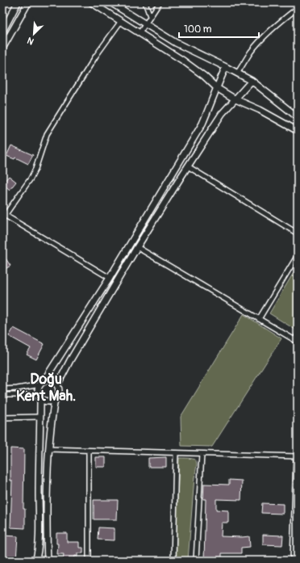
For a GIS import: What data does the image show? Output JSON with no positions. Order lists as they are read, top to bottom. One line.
{"districts":["Doğu Kent Mah."],"scale_bar":"100 m","north":"bottom left"}
